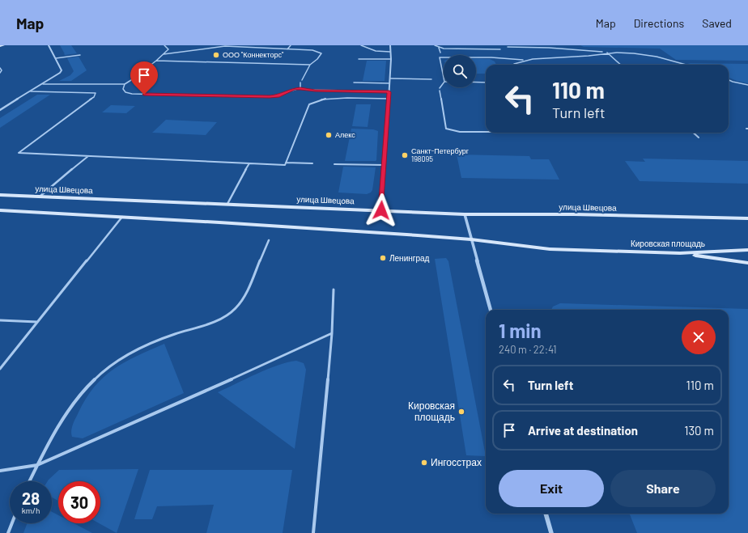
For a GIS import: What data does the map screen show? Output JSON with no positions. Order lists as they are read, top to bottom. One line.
{"streets":{"street":["улица Швецова","Кировская площадь"]},"places":["ООО \"Коннекторс\"","Алекс","Санкт-Петербург 198095","Ленинград","Кировская площадь","Ингосстрах"],"page":{"header":"Map","nav":["Map","Directions","Saved"],"turn":["110 m","Turn left"],"heading":["1 min","240 m · 22:41"],"list":[{"name":"Turn left","value":"110 m"},{"name":"Arrive at destination","value":"130 m"}],"buttons":["Exit","Share"],"speed":"28 km/h","limit":"30"}}
